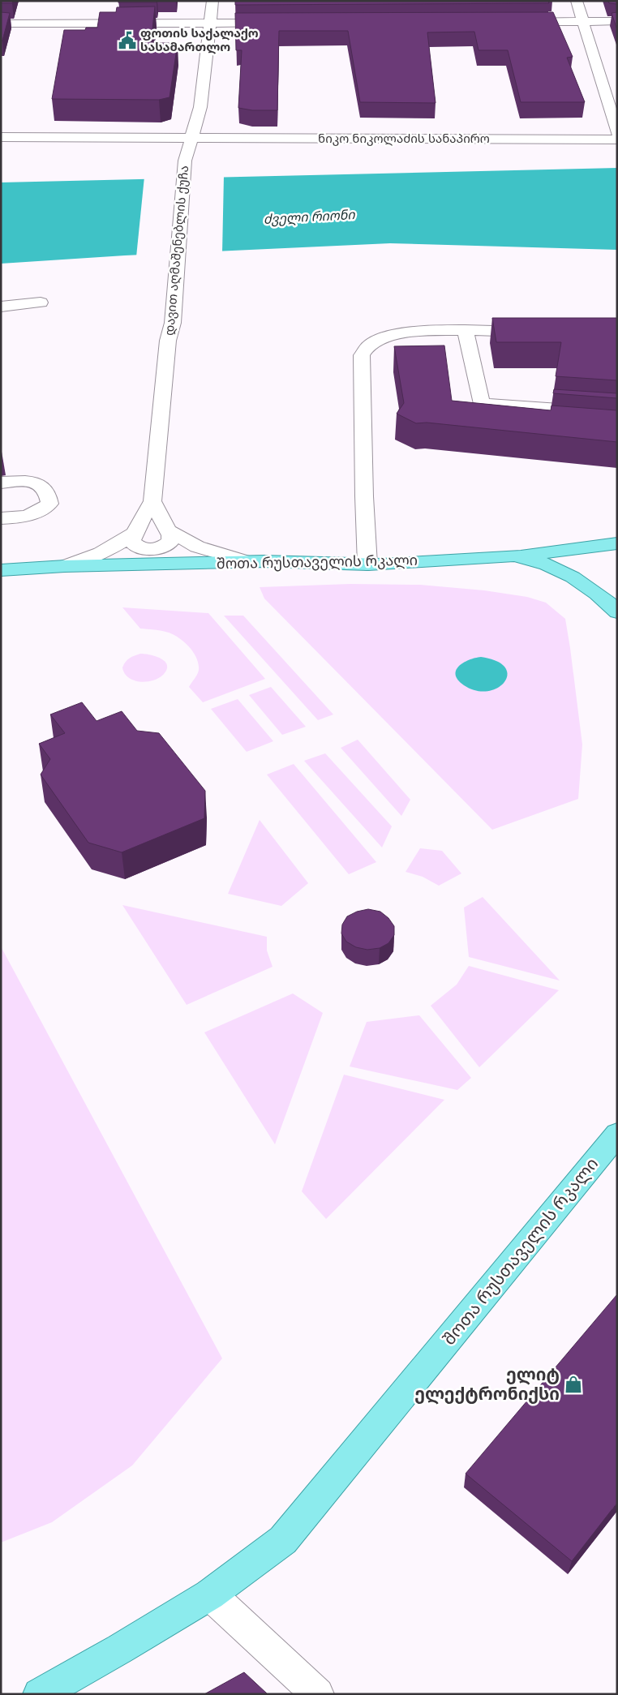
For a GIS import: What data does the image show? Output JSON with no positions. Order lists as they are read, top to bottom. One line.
{"streets":{"main road":["შოთა რუსთაველის რკალი"],"street":["ნიკო ნიკოლაძის სანაპირო","დავით აღმაშენებლის ქუჩა"]},"crossings":[["ნიკო ნიკოლაძის სანაპირო","დავით აღმაშენებლის ქუჩა"],["დავით აღმაშენებლის ქუჩა","შოთა რუსთაველის რკალი"]],"water":["ძველი რიონი"],"places":{"public building":["ფოთის საქალაქო სასამართლო"],"shop":["ელიტ ელექტრონიქსი"]}}
